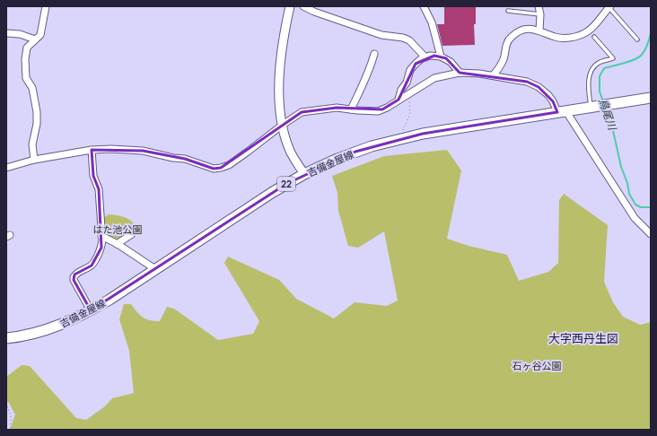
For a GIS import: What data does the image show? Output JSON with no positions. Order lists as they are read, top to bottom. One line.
{"streets":{"main road":["吉備金屋線","22"]},"districts":["大字西丹生図"],"water":["鳥尾川"],"parks":["はた池公園","石ヶ谷公園"]}
